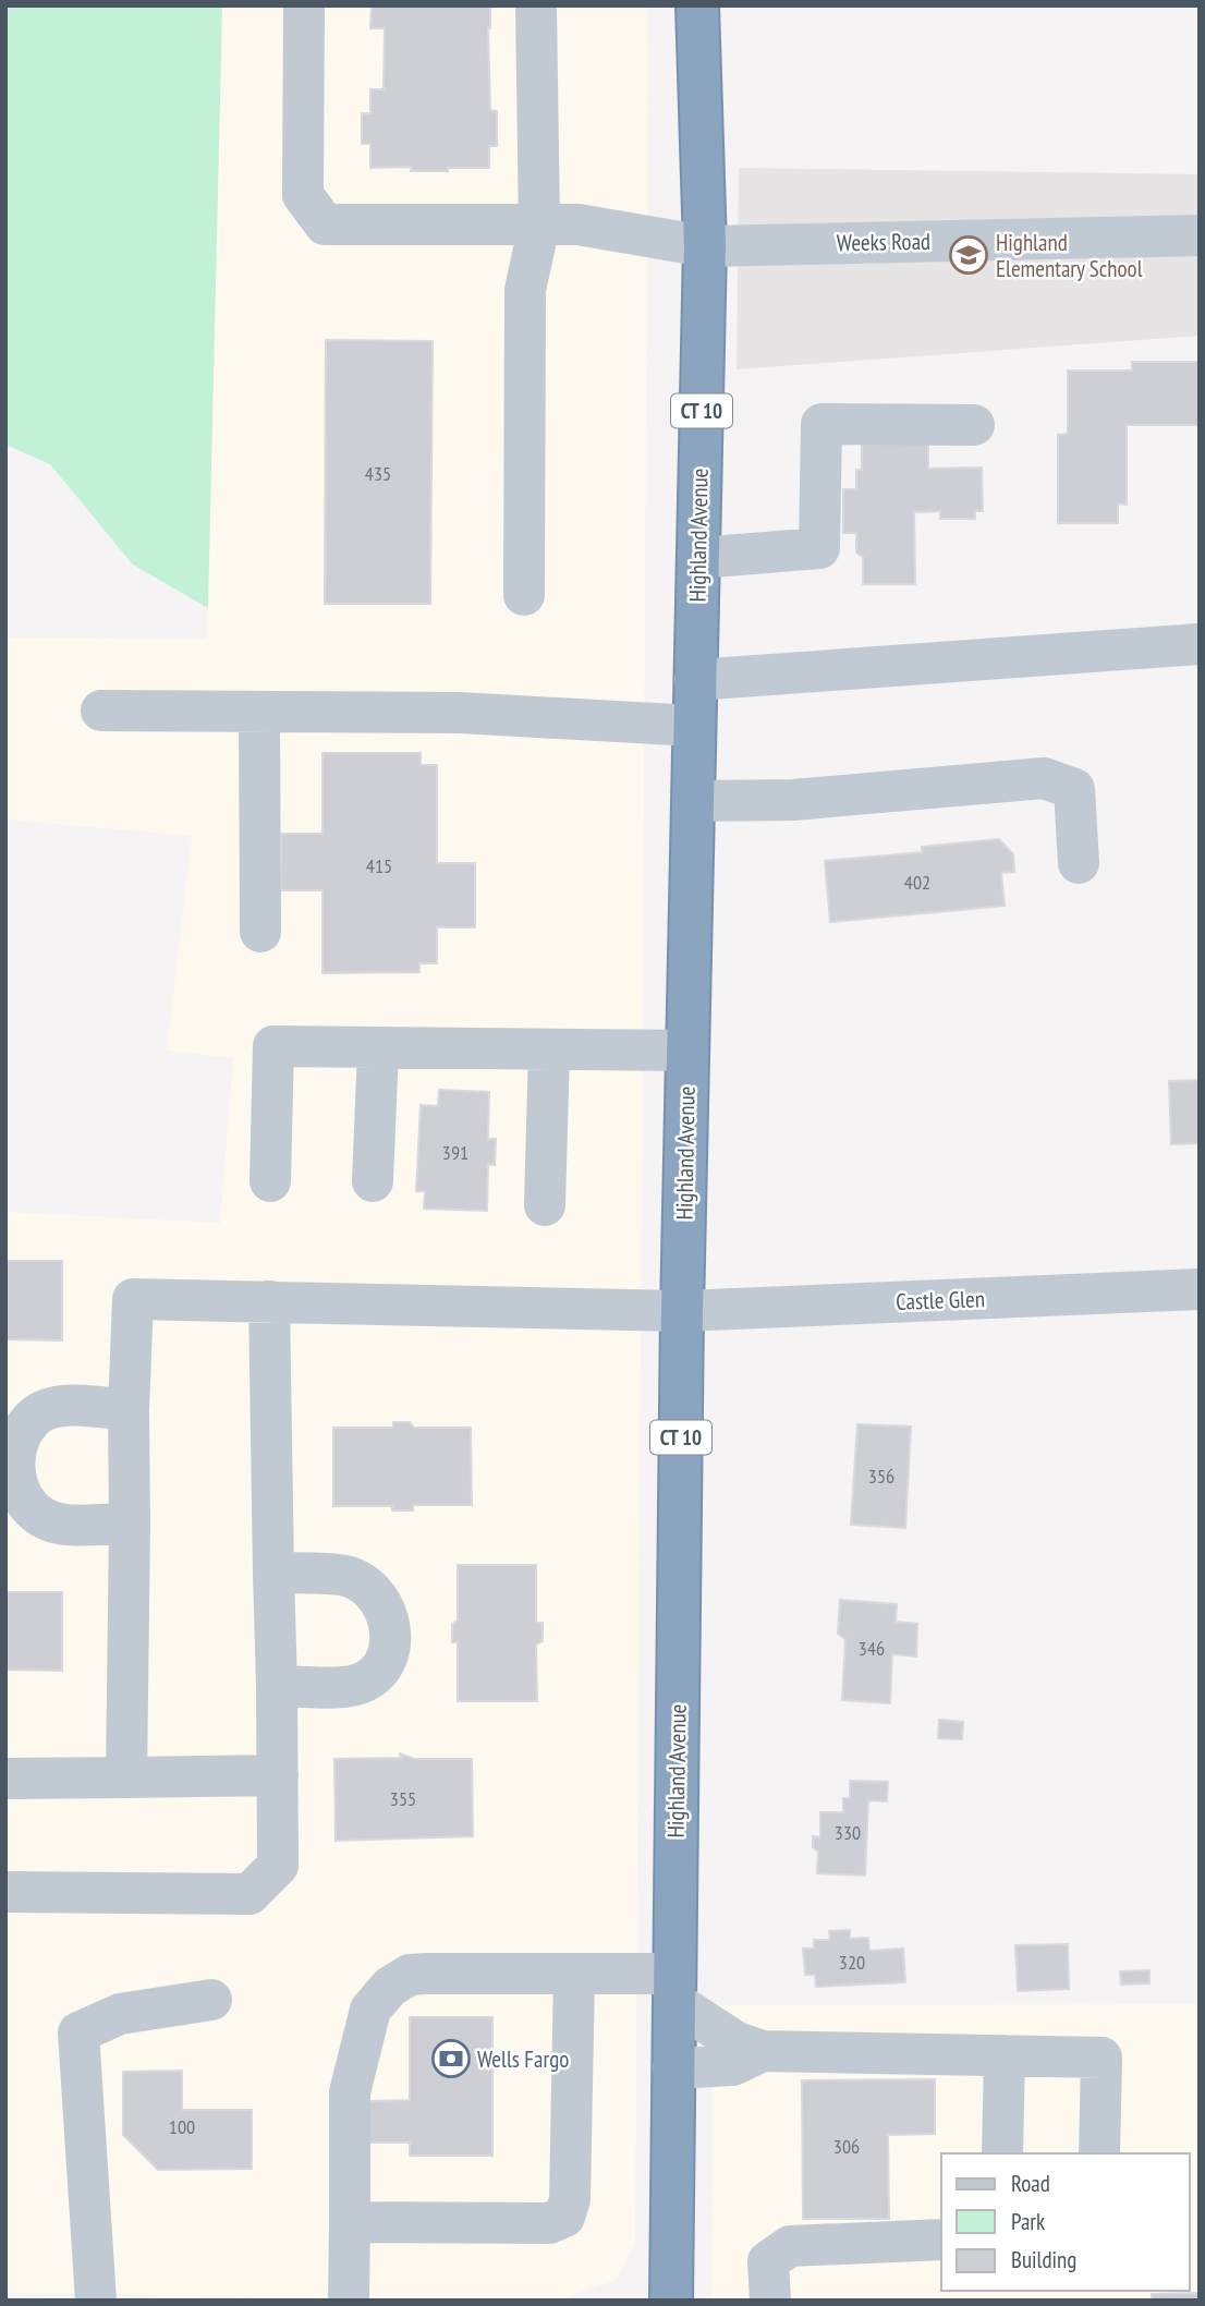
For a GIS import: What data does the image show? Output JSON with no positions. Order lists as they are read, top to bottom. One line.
{"streets":{"highway":["CT 10","Highland Avenue"],"street":["Weeks Road","Castle Glen"]},"crossings":[["Weeks Road","Highland Avenue"],["Highland Avenue","Castle Glen"]],"places":{"school or university":["Highland Elementary School"],"bank":["Wells Fargo"]},"house_numbers":["435","415","402","391","356","346","355","330","320","100","306"],"legend":["Road","Park","Building"]}
